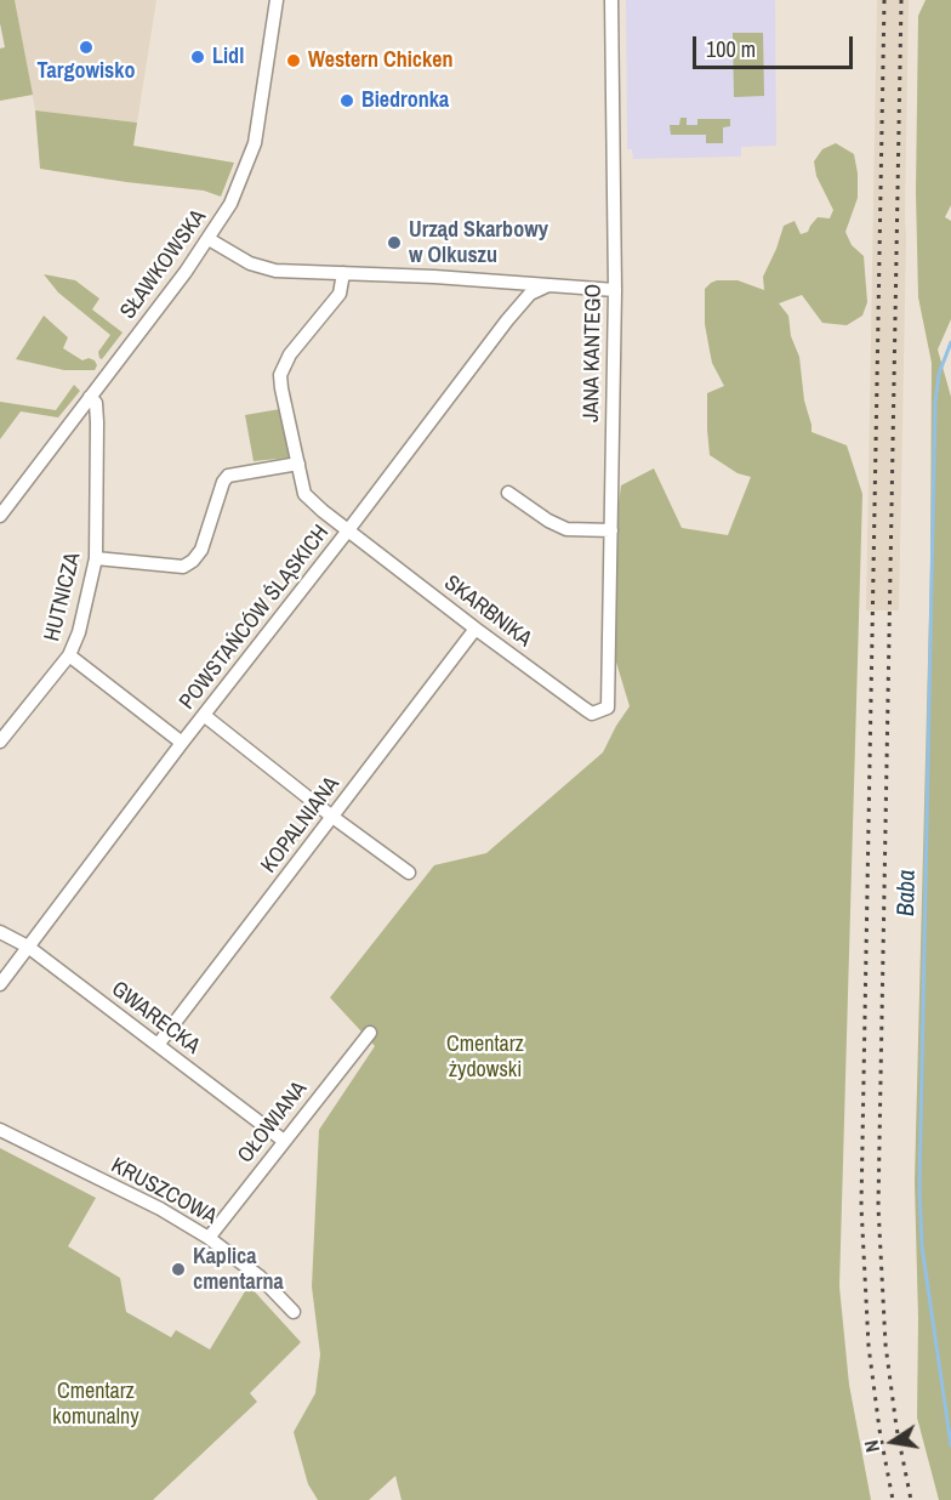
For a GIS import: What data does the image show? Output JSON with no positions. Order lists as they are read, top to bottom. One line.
{"streets":{"street":["SŁAWKOWSKA","JANA KANTEGO","HUTNICZA","SKARBNIKA","POWSTAŃCÓW ŚLĄSKICH","KOPALNIANA","GWARECKA","OŁOWIANA","KRUSZCOWA"]},"crossings":[["SŁAWKOWSKA","HUTNICZA"],["JANA KANTEGO","SKARBNIKA"],["SKARBNIKA","POWSTAŃCÓW ŚLĄSKICH"],["SKARBNIKA","KOPALNIANA"],["POWSTAŃCÓW ŚLĄSKICH","GWARECKA"],["KOPALNIANA","GWARECKA"],["GWARECKA","OŁOWIANA"],["OŁOWIANA","KRUSZCOWA"]],"water":["Baba"],"parks":["Cmentarz żydowski","Cmentarz komunalny"],"places":["Targowisko","Lidl","Western Chicken","Biedronka","Urząd Skarbowy w Olkuszu","Kaplica cmentarna"],"scale_bar":"100 m","north":"left"}
